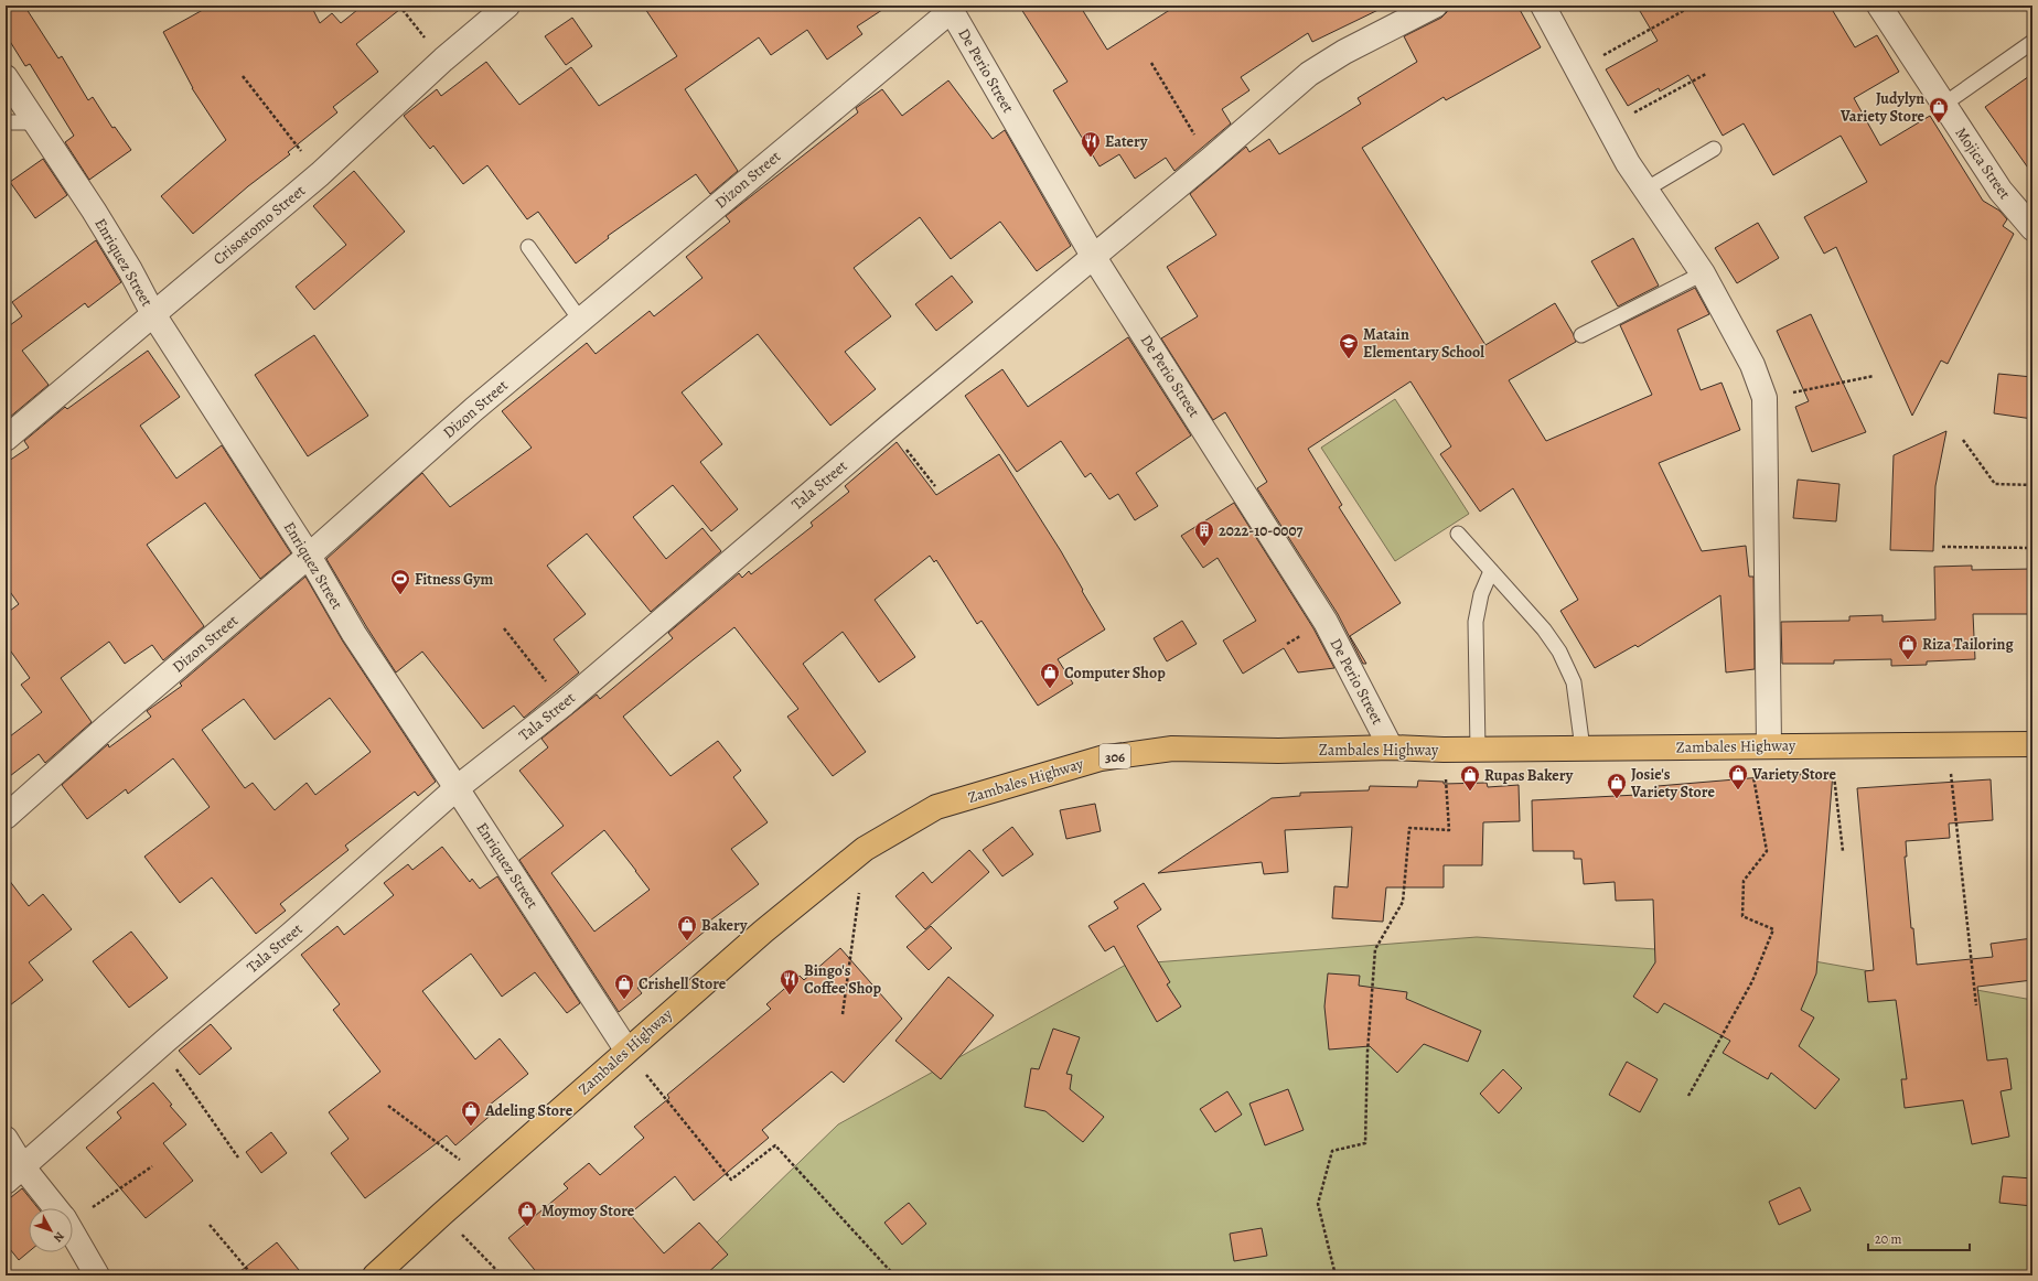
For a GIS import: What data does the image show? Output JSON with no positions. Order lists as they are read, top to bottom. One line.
{"streets":{"main road":["Zambales Highway","306"],"street":["De Perio Street","Mojica Street","Dizon Street","Crisostomo Street","Enriquez Street","Tala Street"]},"crossings":[["De Perio Street","Dizon Street"],["De Perio Street","Tala Street"],["De Perio Street","Zambales Highway"],["Dizon Street","Enriquez Street"],["Crisostomo Street","Enriquez Street"],["Enriquez Street","Tala Street"],["Enriquez Street","Zambales Highway"]],"places":{"shop":["Judylyn Variety Store","Riza Tailoring","Computer Shop","Variety Store","Rupas Bakery","Josie's Variety Store","Bakery","Crishell Store","Adeling Store","Moymoy Store"],"restaurant":["Eatery","Bingo's Coffee Shop"],"school or university":["Matain Elementary School"],"building":["2022-10-0007"],"sports":["Fitness Gym"]},"scale_bar":"20 m","north":"bottom right"}
